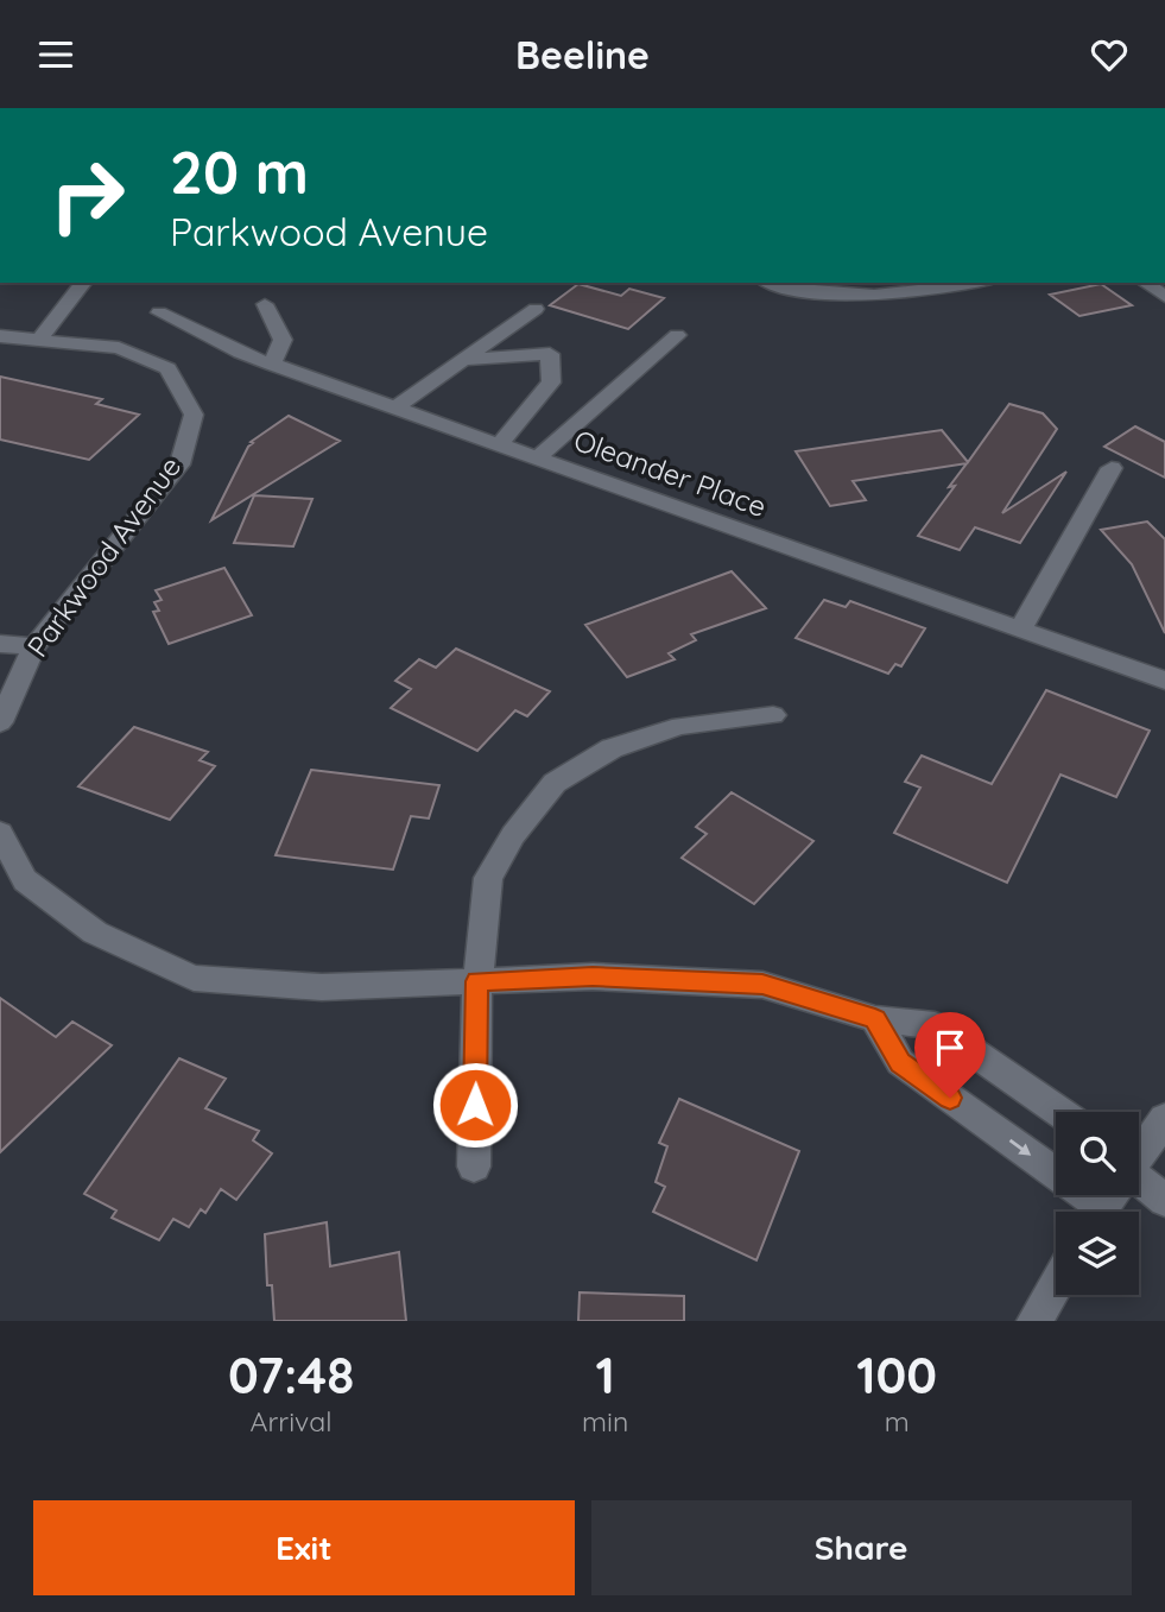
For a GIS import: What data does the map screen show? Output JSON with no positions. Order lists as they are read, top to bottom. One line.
{"streets":{"street":["Oleander Place","Parkwood Avenue"]},"page":{"header":"Beeline","turn":["20 m","Parkwood Avenue"],"eta":["07:48","Arrival","1","min","100","m"],"buttons":["Exit","Share"]}}
